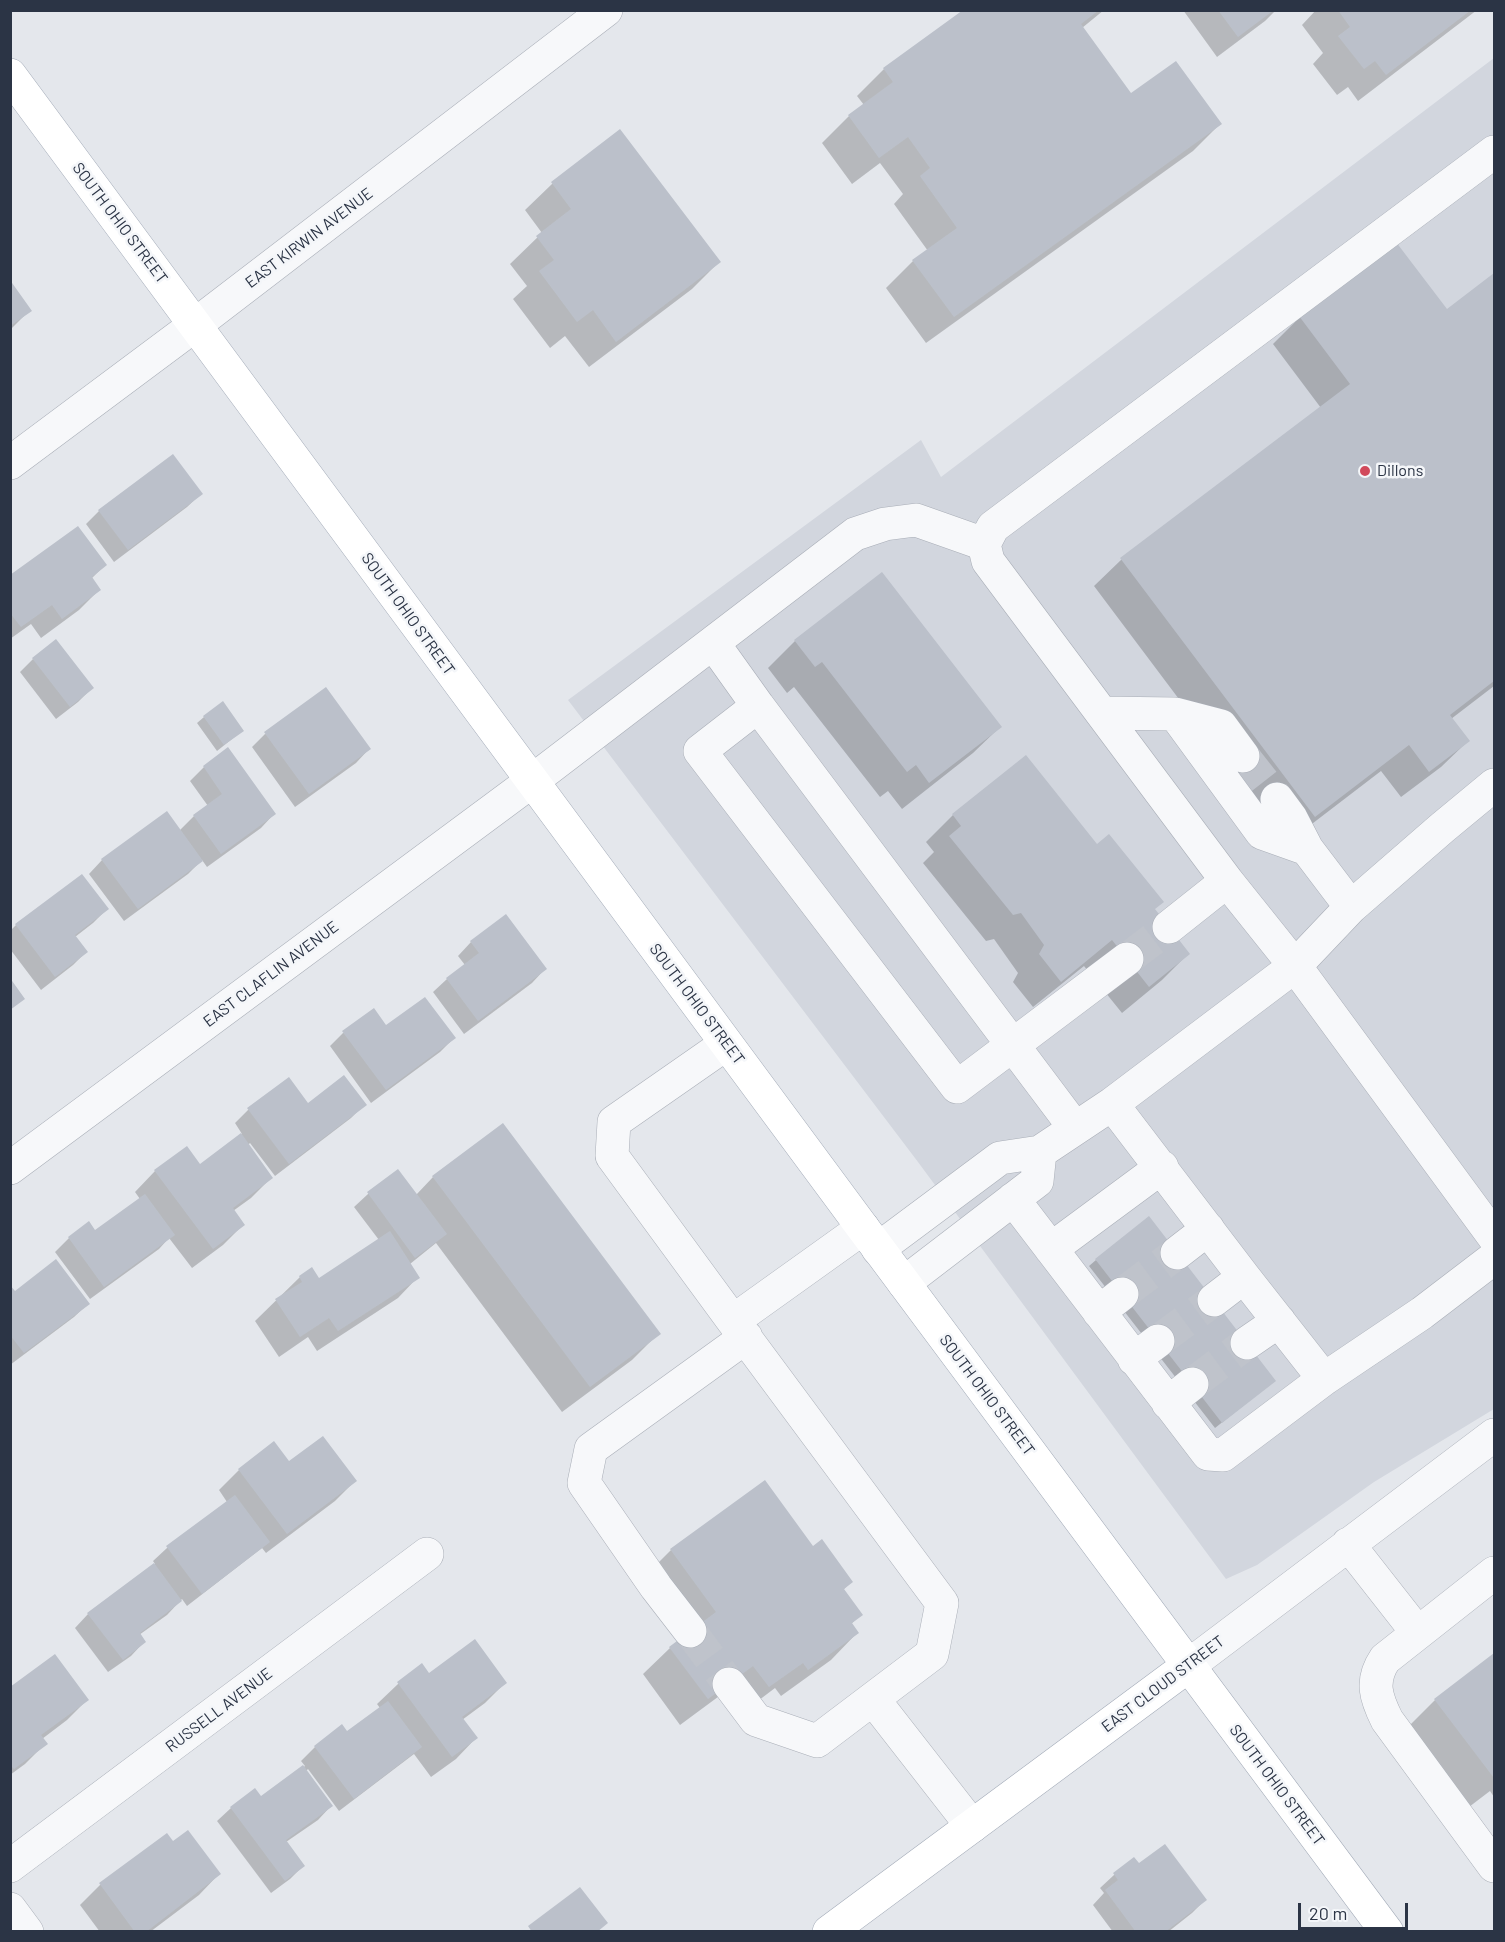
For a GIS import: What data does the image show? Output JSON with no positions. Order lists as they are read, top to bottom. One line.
{"streets":{"main road":["SOUTH OHIO STREET","EAST CLOUD STREET"],"street":["EAST KIRWIN AVENUE","EAST CLAFLIN AVENUE","RUSSELL AVENUE"]},"crossings":[["SOUTH OHIO STREET","EAST KIRWIN AVENUE"],["SOUTH OHIO STREET","EAST CLAFLIN AVENUE"],["SOUTH OHIO STREET","EAST CLOUD STREET"]],"places":["Dillons"],"scale_bar":"20 m"}
